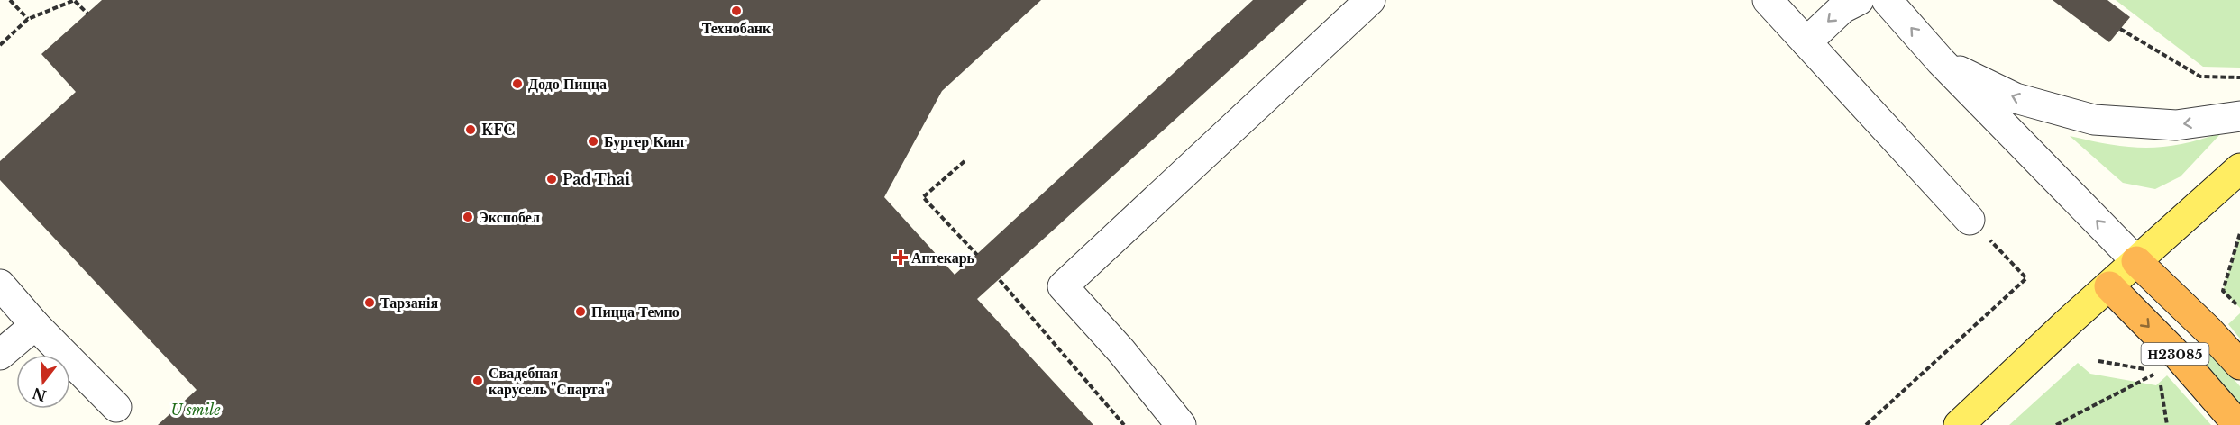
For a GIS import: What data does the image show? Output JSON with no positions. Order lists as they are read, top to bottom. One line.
{"streets":{"highway":["Н23085"]},"parks":["U smile"],"places":{"other":["Технобанк","Додо Пицца","KFC","Бургер Кинг","Pad Thai","Экспобел","Тарзанія","Пицца Темпо","Свадебная карусель \"Спарта\""],"health":["Аптекарь"]},"north":"bottom"}
